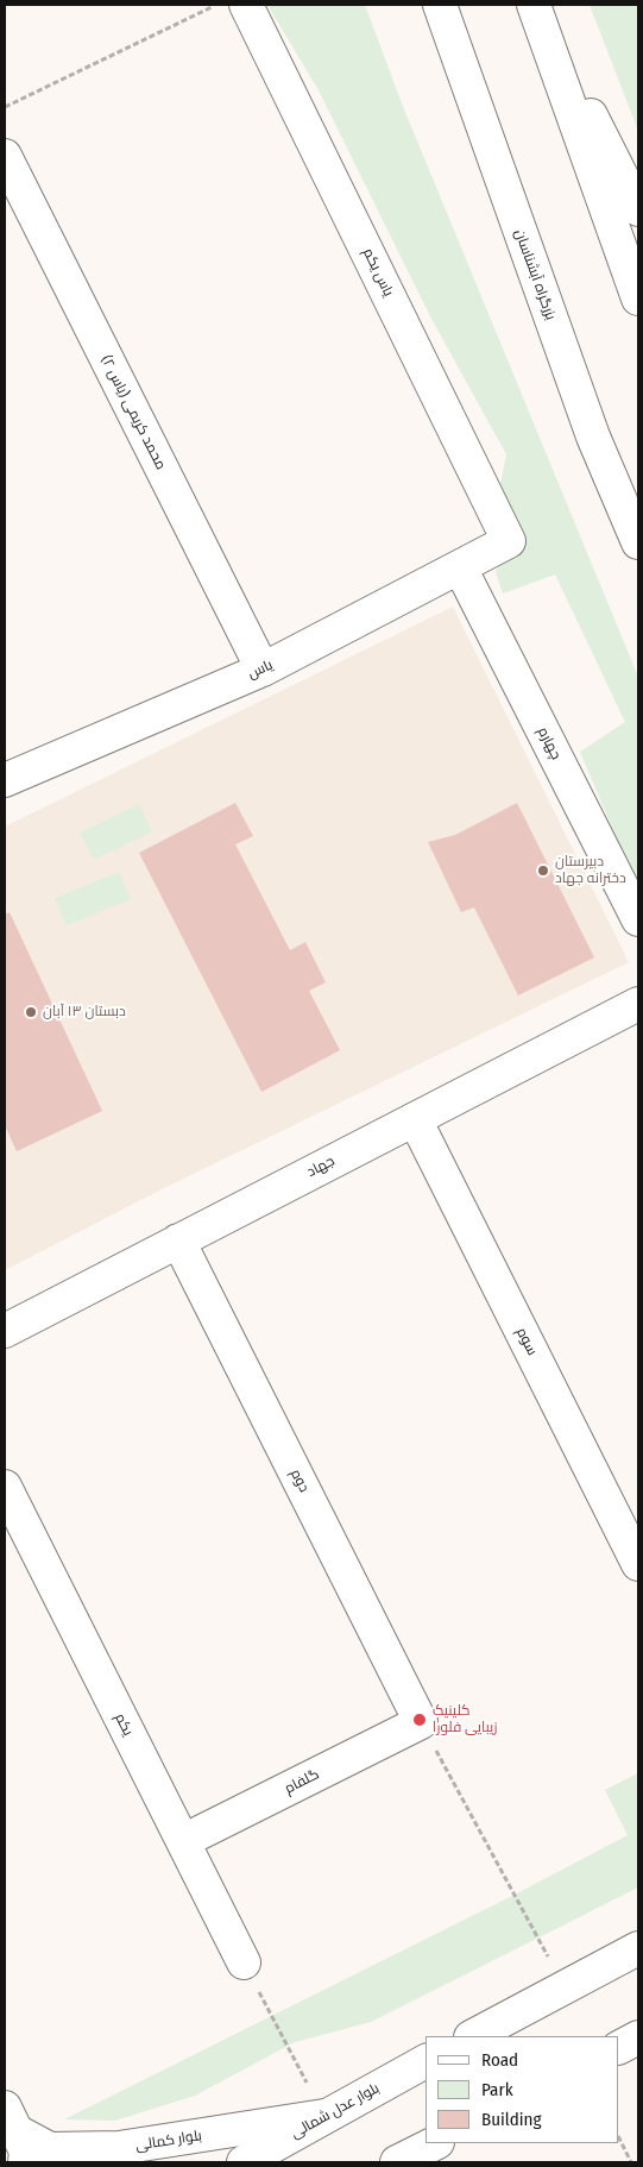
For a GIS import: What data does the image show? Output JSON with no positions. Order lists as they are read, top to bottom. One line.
{"streets":{"main road":["یاس یکم","بزرگراه آبشناسان","محمد کریمی (یاس ۲)","یاس","چهارم","جهاد","سوم","دوم","یکم","گلفام","بلوار عدل شمالی","بلوار کمالی"]},"crossings":[["یاس یکم","یاس"],["محمد کریمی (یاس ۲)","یاس"],["یاس","چهارم"],["جهاد","سوم"],["جهاد","دوم"],["دوم","گلفام"],["یکم","گلفام"],["بلوار عدل شمالی","بلوار کمالی"]],"places":["دبیرستان دخترانه جهاد","دبستان ۱۳ آبان","کلینیک زیبایی فلورا"],"legend":["Road","Park","Building"]}
